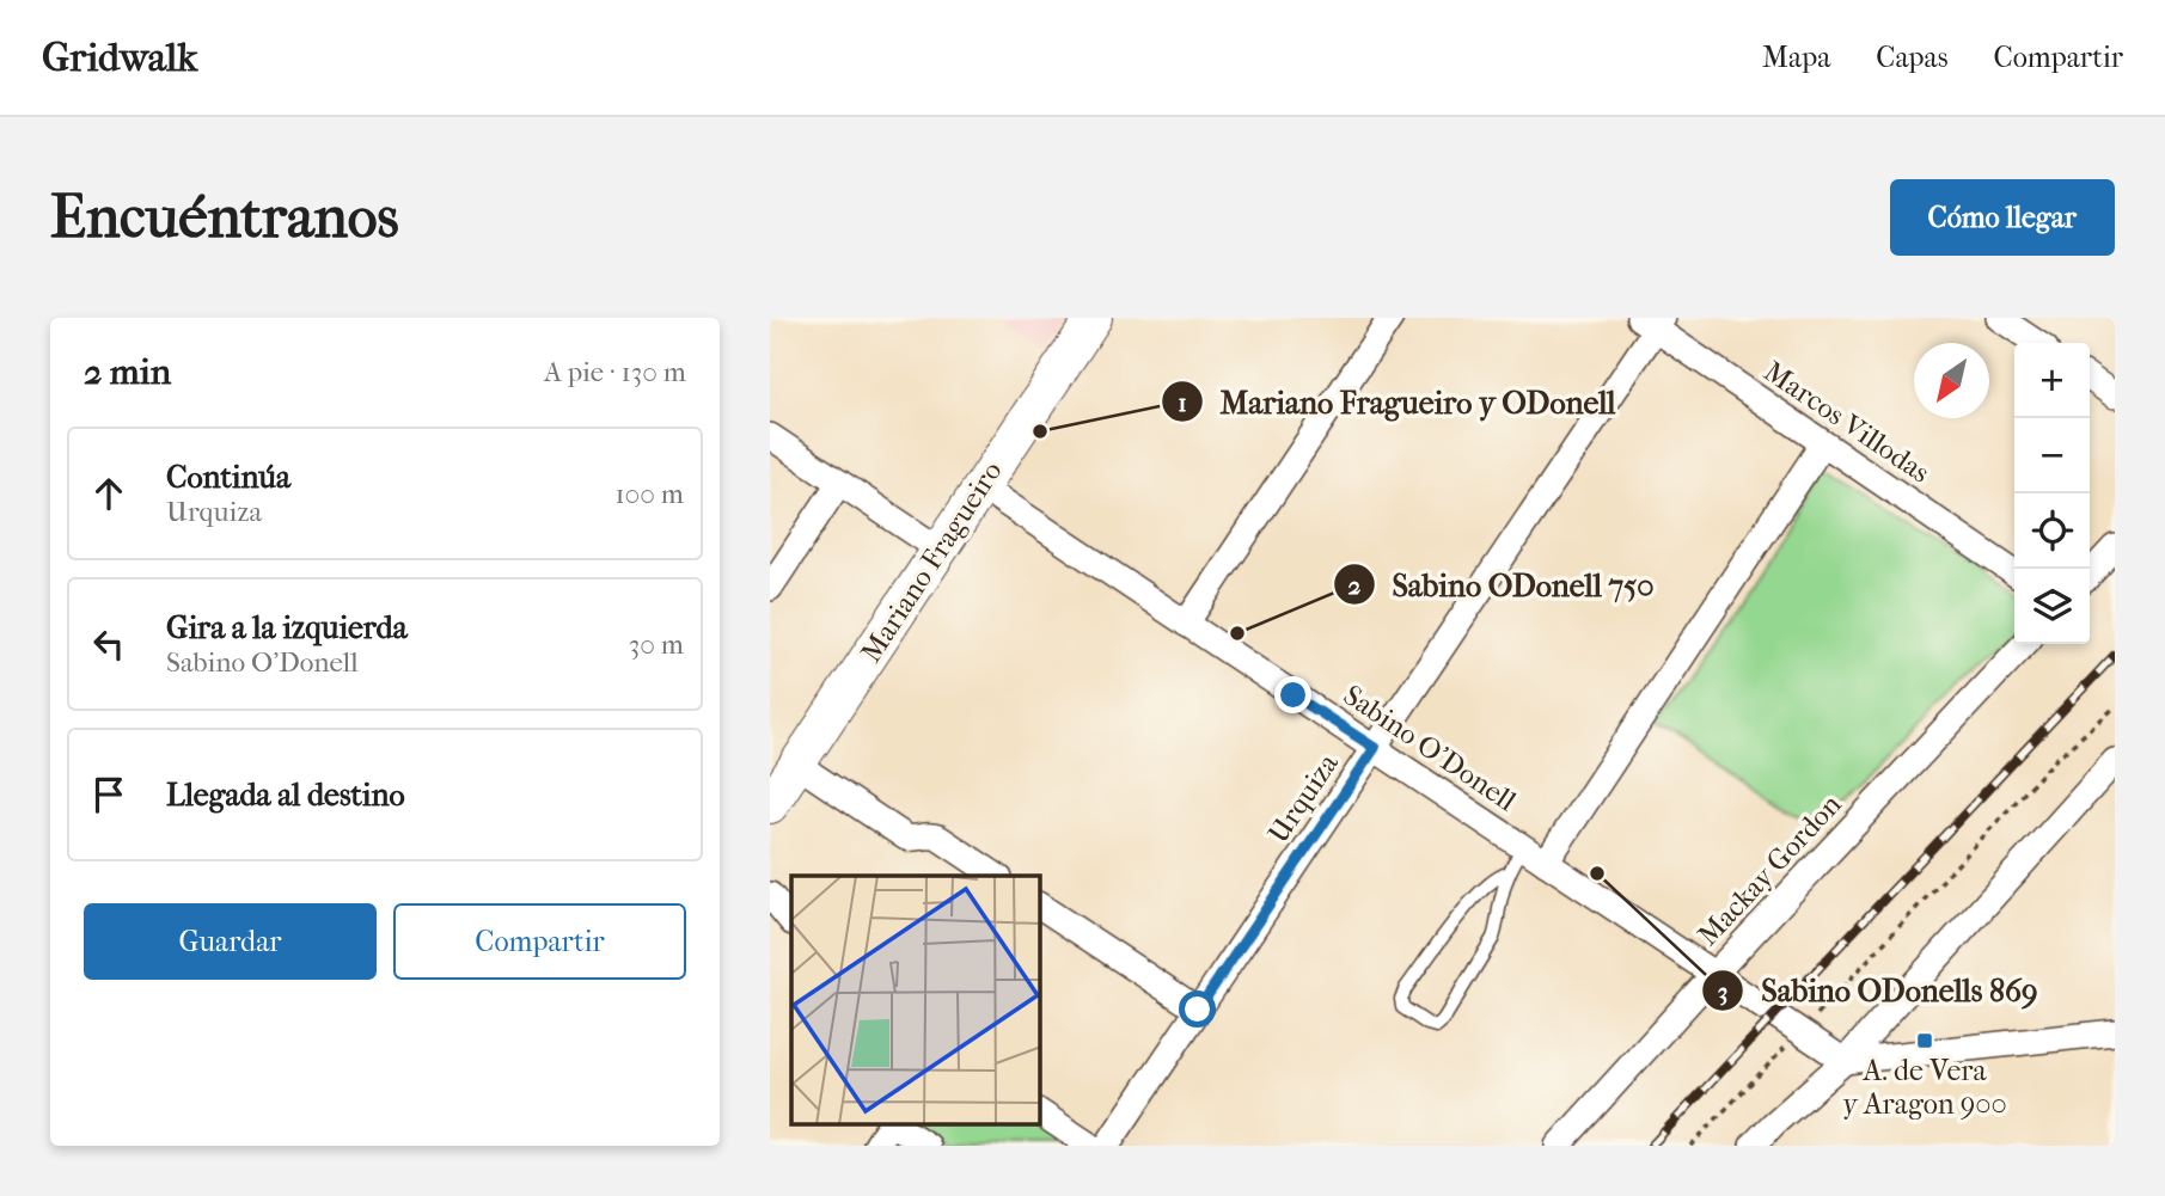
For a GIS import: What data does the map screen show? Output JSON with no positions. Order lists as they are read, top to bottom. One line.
{"streets":{"main road":["Mariano Fragueiro"],"street":["Marcos Villodas","Sabino O'Donell","Urquiza","Mackay Gordon"]},"crossings":[["Marcos Villodas","Urquiza"],["Mariano Fragueiro","Sabino O'Donell"],["Sabino O'Donell","Urquiza"],["Sabino O'Donell","Mackay Gordon"]],"places":{"other":["Mariano Fragueiro y ODonell","Sabino ODonell 750","Sabino ODonells 869"],"transit":["A. de Vera y Aragon 900"]},"north":"bottom left","page":{"header":"Gridwalk","nav":["Mapa","Capas","Compartir"],"buttons":["Cómo llegar",["Guardar","Compartir"]],"title":"Encuéntranos","heading":["2 min","A pie · 130 m"],"map_buttons":["+","−"],"list":[["Continúa","Urquiza","100 m"],["Gira a la izquierda","Sabino O'Donell","30 m"],"Llegada al destino"]}}
